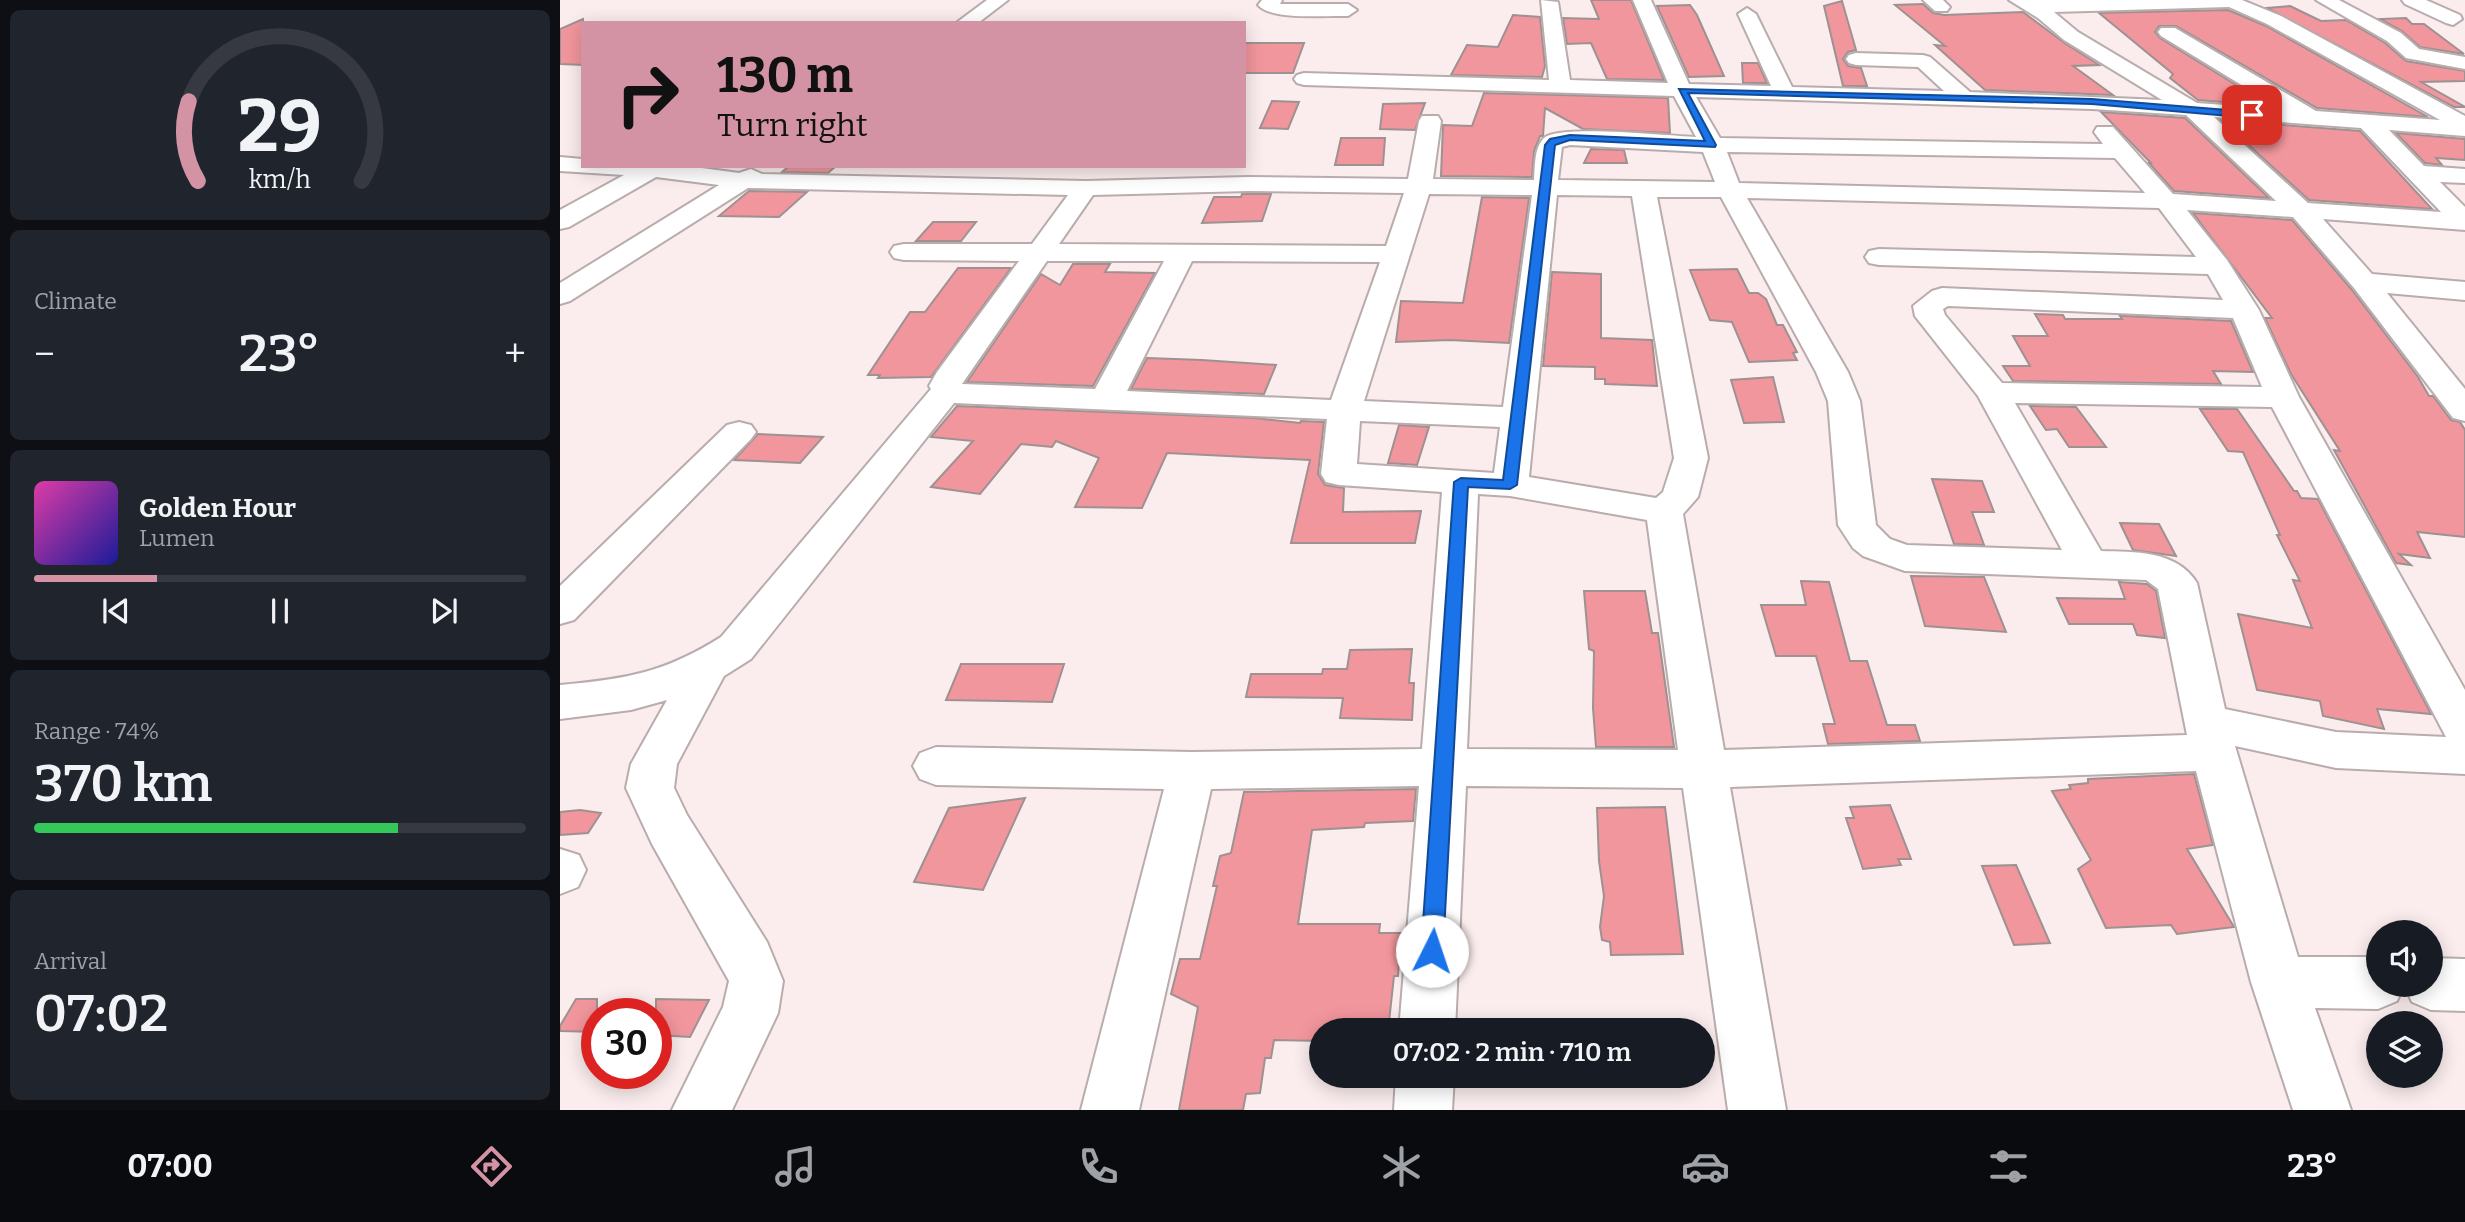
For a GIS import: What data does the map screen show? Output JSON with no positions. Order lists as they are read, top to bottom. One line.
{"page":{"turn":["130 m","Turn right"],"tile":["Climate",["Range · 74%","370 km"],["Arrival","07:02"]],"heat":["−","23°","+"],"song":["Golden Hour","Lumen"],"limit":"30","trip":"07:02 · 2 min · 710 m","tabs":["07:00","23°"],"gauge":["29","km/h"]}}
